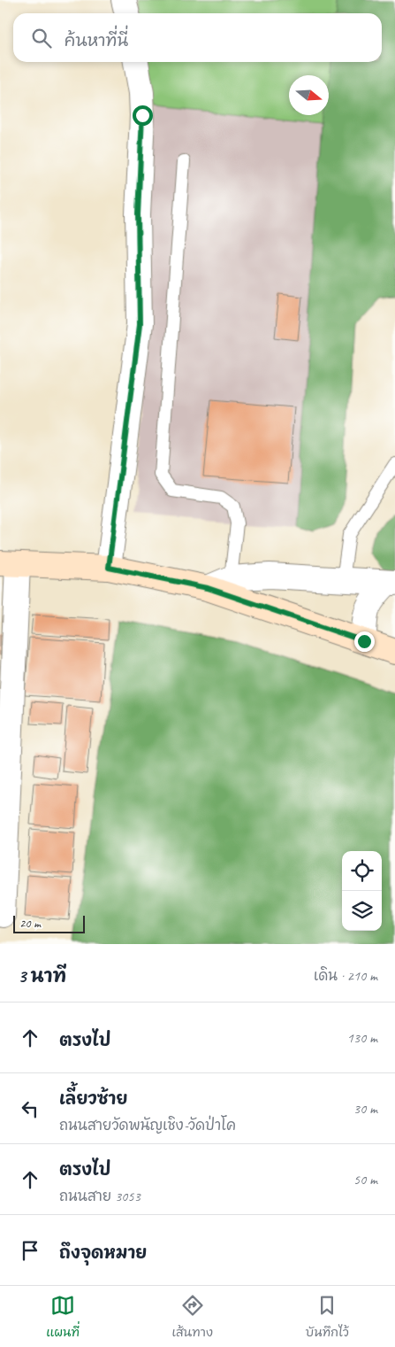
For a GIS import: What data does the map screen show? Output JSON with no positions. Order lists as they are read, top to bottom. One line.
{"scale_bar":"20 m","north":"right","page":{"search":"ค้นหาที่นี่","scale":"20 m","heading":["3 นาที","เดิน · 210 m"],"list":[["ตรงไป","130 m"],["เลี้ยวซ้าย","ถนนสายวัดพนัญเชิง-วัดป่าโค","30 m"],["ตรงไป","ถนนสาย 3053","50 m"],"ถึงจุดหมาย"],"nav":["แผนที่","เส้นทาง","บันทึกไว้"]}}
